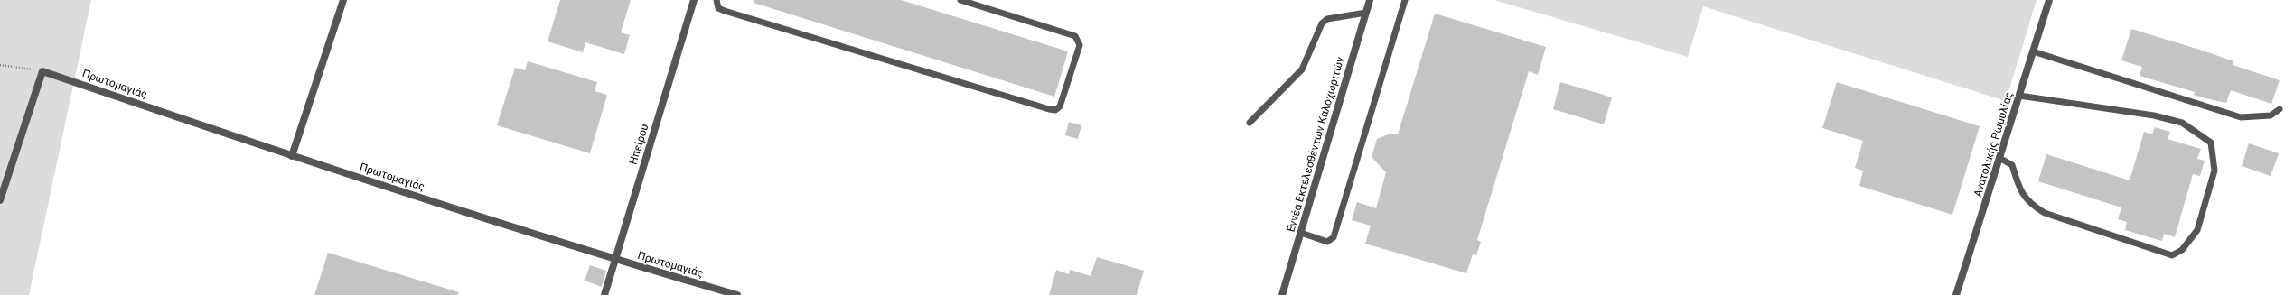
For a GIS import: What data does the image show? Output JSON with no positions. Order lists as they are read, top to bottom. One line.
{"streets":{"street":["Πρωτομαγιάς","Ηπείρου","Εννέα Εκτελεσθέντων Καλοχωριτών","Ανατολικής Ρωμυλίας"]},"crossings":[["Πρωτομαγιάς","Ηπείρου"]]}
